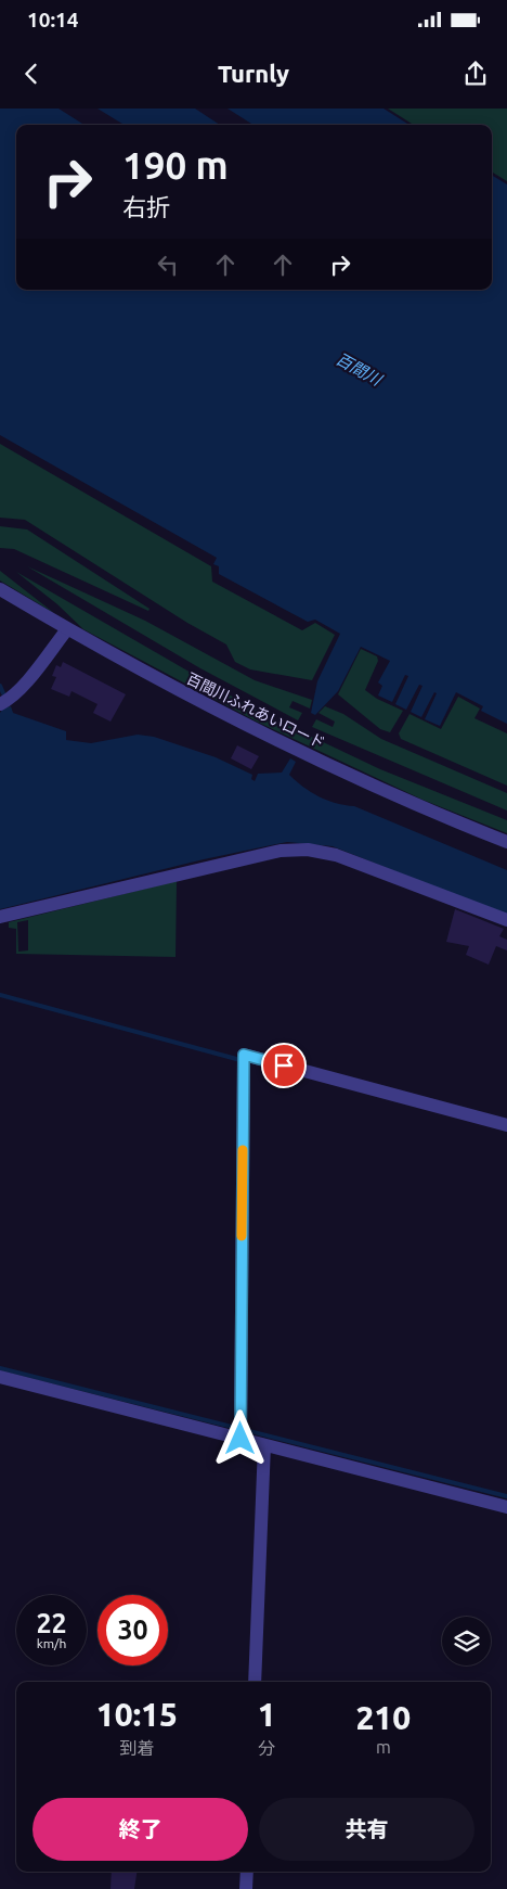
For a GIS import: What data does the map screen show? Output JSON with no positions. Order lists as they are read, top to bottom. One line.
{"streets":{"street":["百間川ふれあいロード"]},"water":["百間川"],"page":{"status":"10:14","header":"Turnly","turn":["190 m","右折"],"speed":"22 km/h","limit":"30","eta":["10:15","到着","1","分","210","m"],"buttons":["終了","共有"]}}
